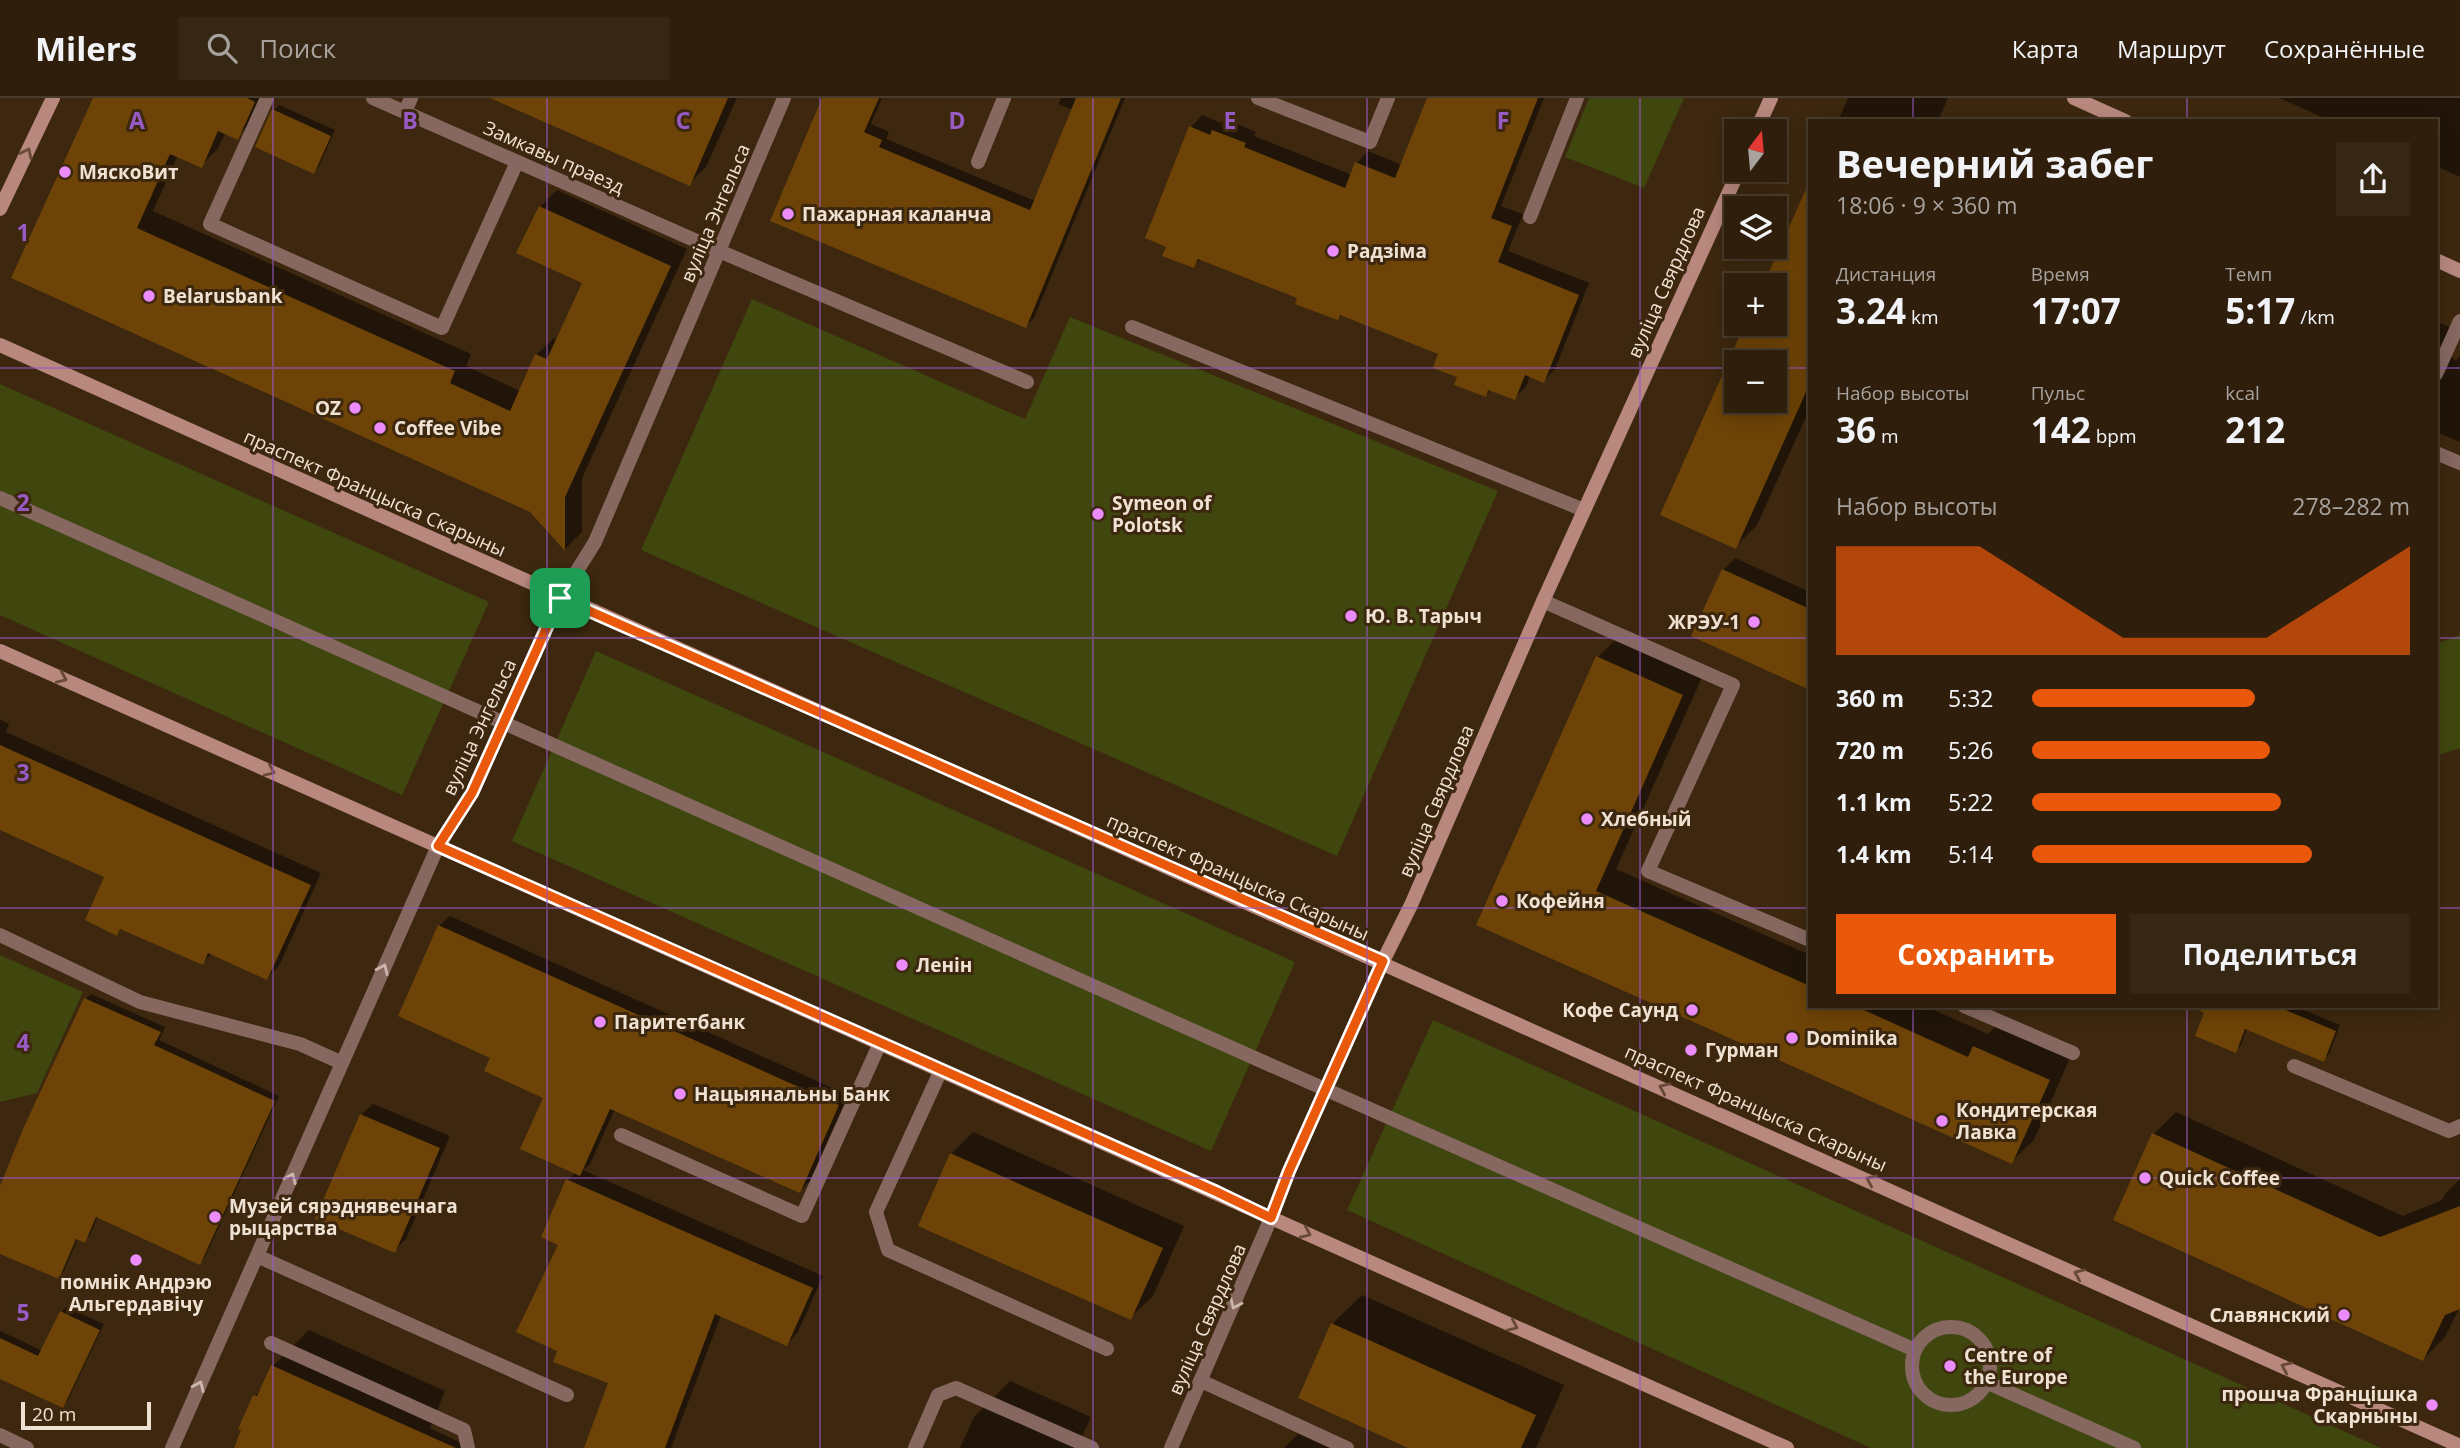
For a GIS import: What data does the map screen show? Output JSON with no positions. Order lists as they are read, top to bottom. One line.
{"streets":{"street":["Замкавы праезд","вуліца Энгельса","вуліца Свярдлова","праспект Францыска Скарыны"]},"crossings":[["Замкавы праезд","вуліца Энгельса"],["вуліца Энгельса","праспект Францыска Скарыны"],["вуліца Свярдлова","праспект Францыска Скарыны"]],"one_way":["вуліца Энгельса","праспект Францыска Скарыны"],"places":["МяскоВит","Пажарная каланча","Радзіма","Belarusbank","OZ","Coffee Vibe","Symeon of Polotsk","Ю. В. Тарыч","ЖРЭУ-1","Хлебный","Кофейня","Ленін","Кофе Саунд","Паритетбанк","Dominika","Гурман","Нацыянальны Банк","Кондитерская Лавка","Quick Coffee","Музей сярэднявечнага рыцарства","помнік Андрэю Альгердавічу","Славянский","Centre of the Europe","прошча Францішка Скарныны"],"scale_bar":"20 m","north":"top","page":{"header":"Milers","search":"Поиск","nav":["Карта","Маршрут","Сохранённые"],"map_buttons":["+","−"],"heading":["Вечерний забег","18:06 · 9 × 360 m"],"stats":[["Дистанция","3.24 km"],["Время","17:07"],["Темп","5:17 /km"],["Набор высоты","36 m"],["Пульс","142 bpm"],["kcal","212"]],"chart":["Набор высоты","278–282 m"],"list":[{"name":"360 m","note":"5:32"},{"name":"720 m","note":"5:26"},{"name":"1.1 km","note":"5:22"},{"name":"1.4 km","note":"5:14"}],"buttons":["Сохранить","Поделиться"],"scale":"20 m"},"grid":{"columns":["A","B","C","D","E","F"],"rows":["1","2","3","4","5"]}}
